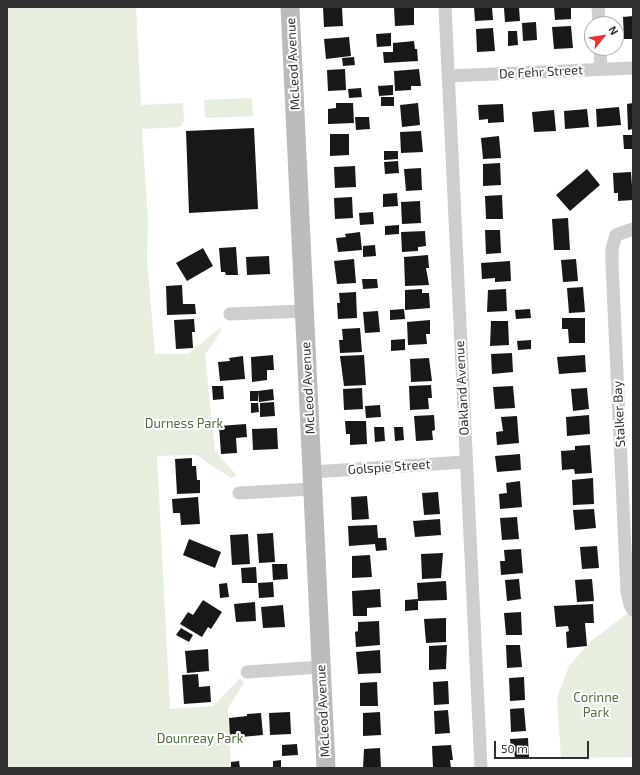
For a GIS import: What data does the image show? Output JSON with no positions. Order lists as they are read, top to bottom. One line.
{"streets":{"street":["McLeod Avenue","De Fehr Street","Oakland Avenue","Stalker Bay","Golspie Street"]},"crossings":[["McLeod Avenue","Golspie Street"],["De Fehr Street","Oakland Avenue"],["Oakland Avenue","Golspie Street"]],"parks":["Durness Park","Corinne Park","Dounreay Park"],"scale_bar":"50 m","north":"top right"}
